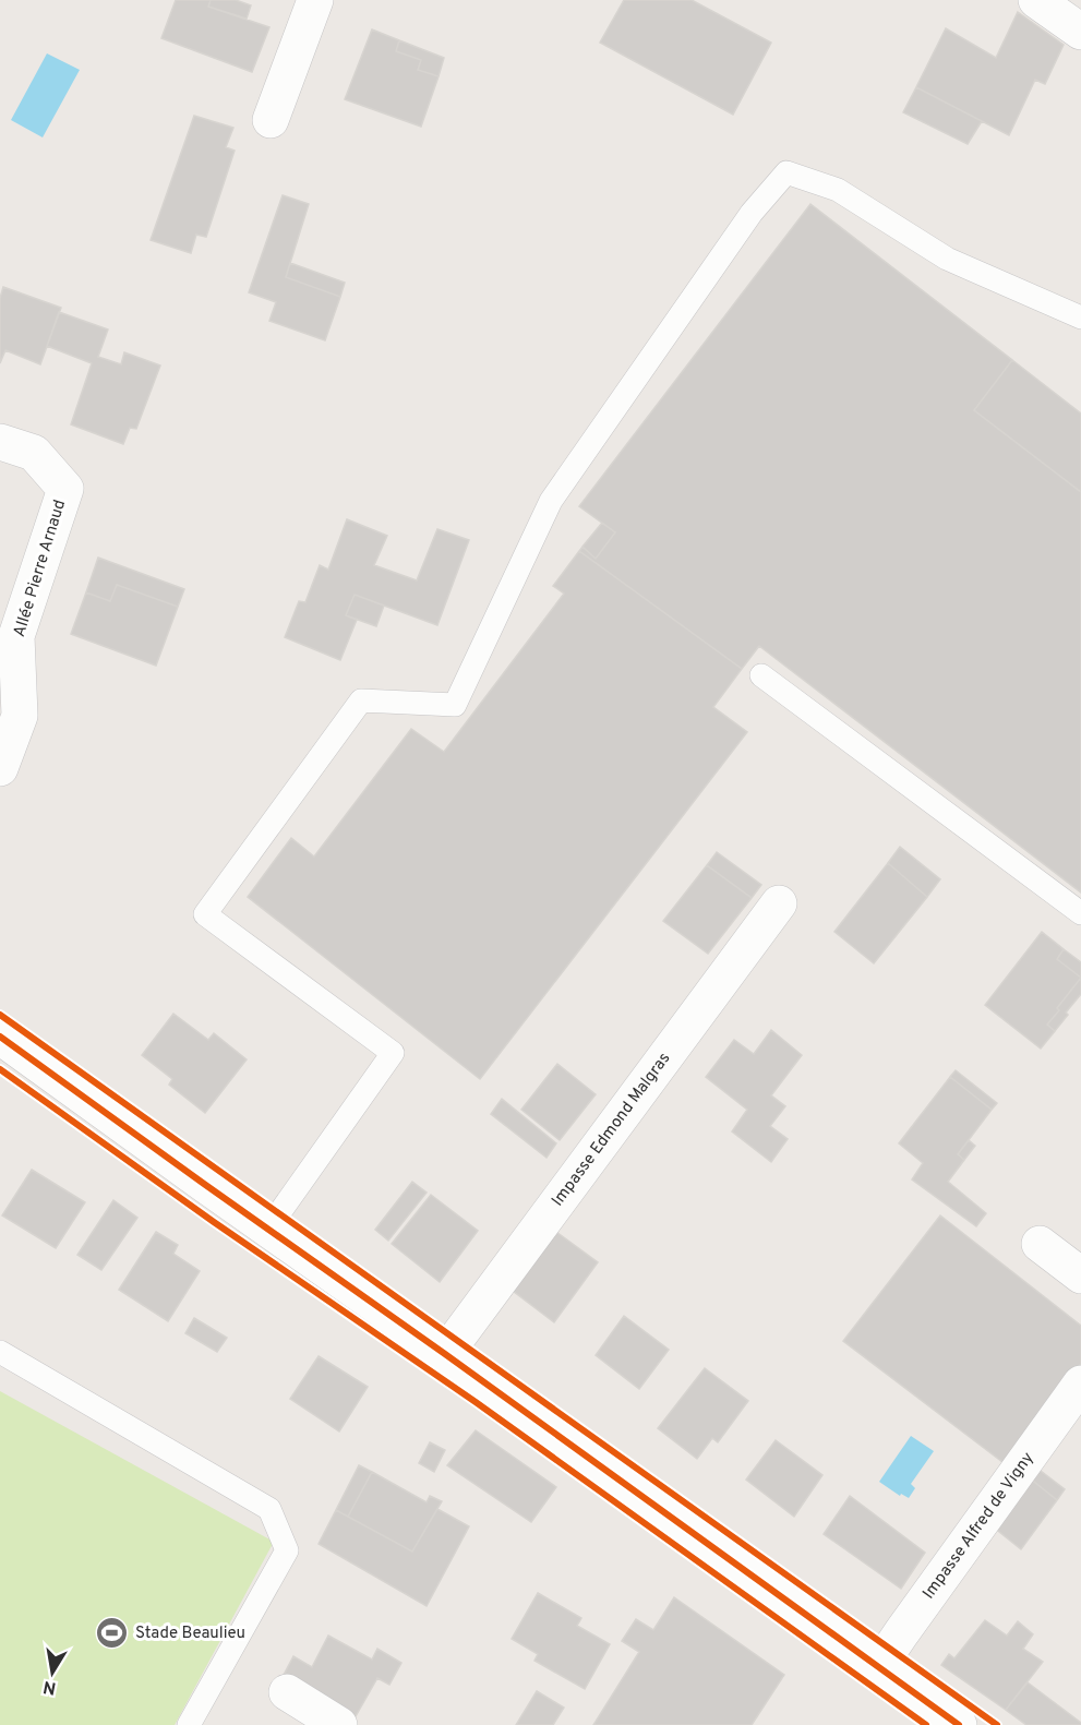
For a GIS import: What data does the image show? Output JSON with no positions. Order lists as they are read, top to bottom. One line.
{"streets":{"street":["Allée Pierre Arnaud","Impasse Edmond Malgras","Impasse Alfred de Vigny"]},"places":{"sports":["Stade Beaulieu"]},"north":"bottom"}
